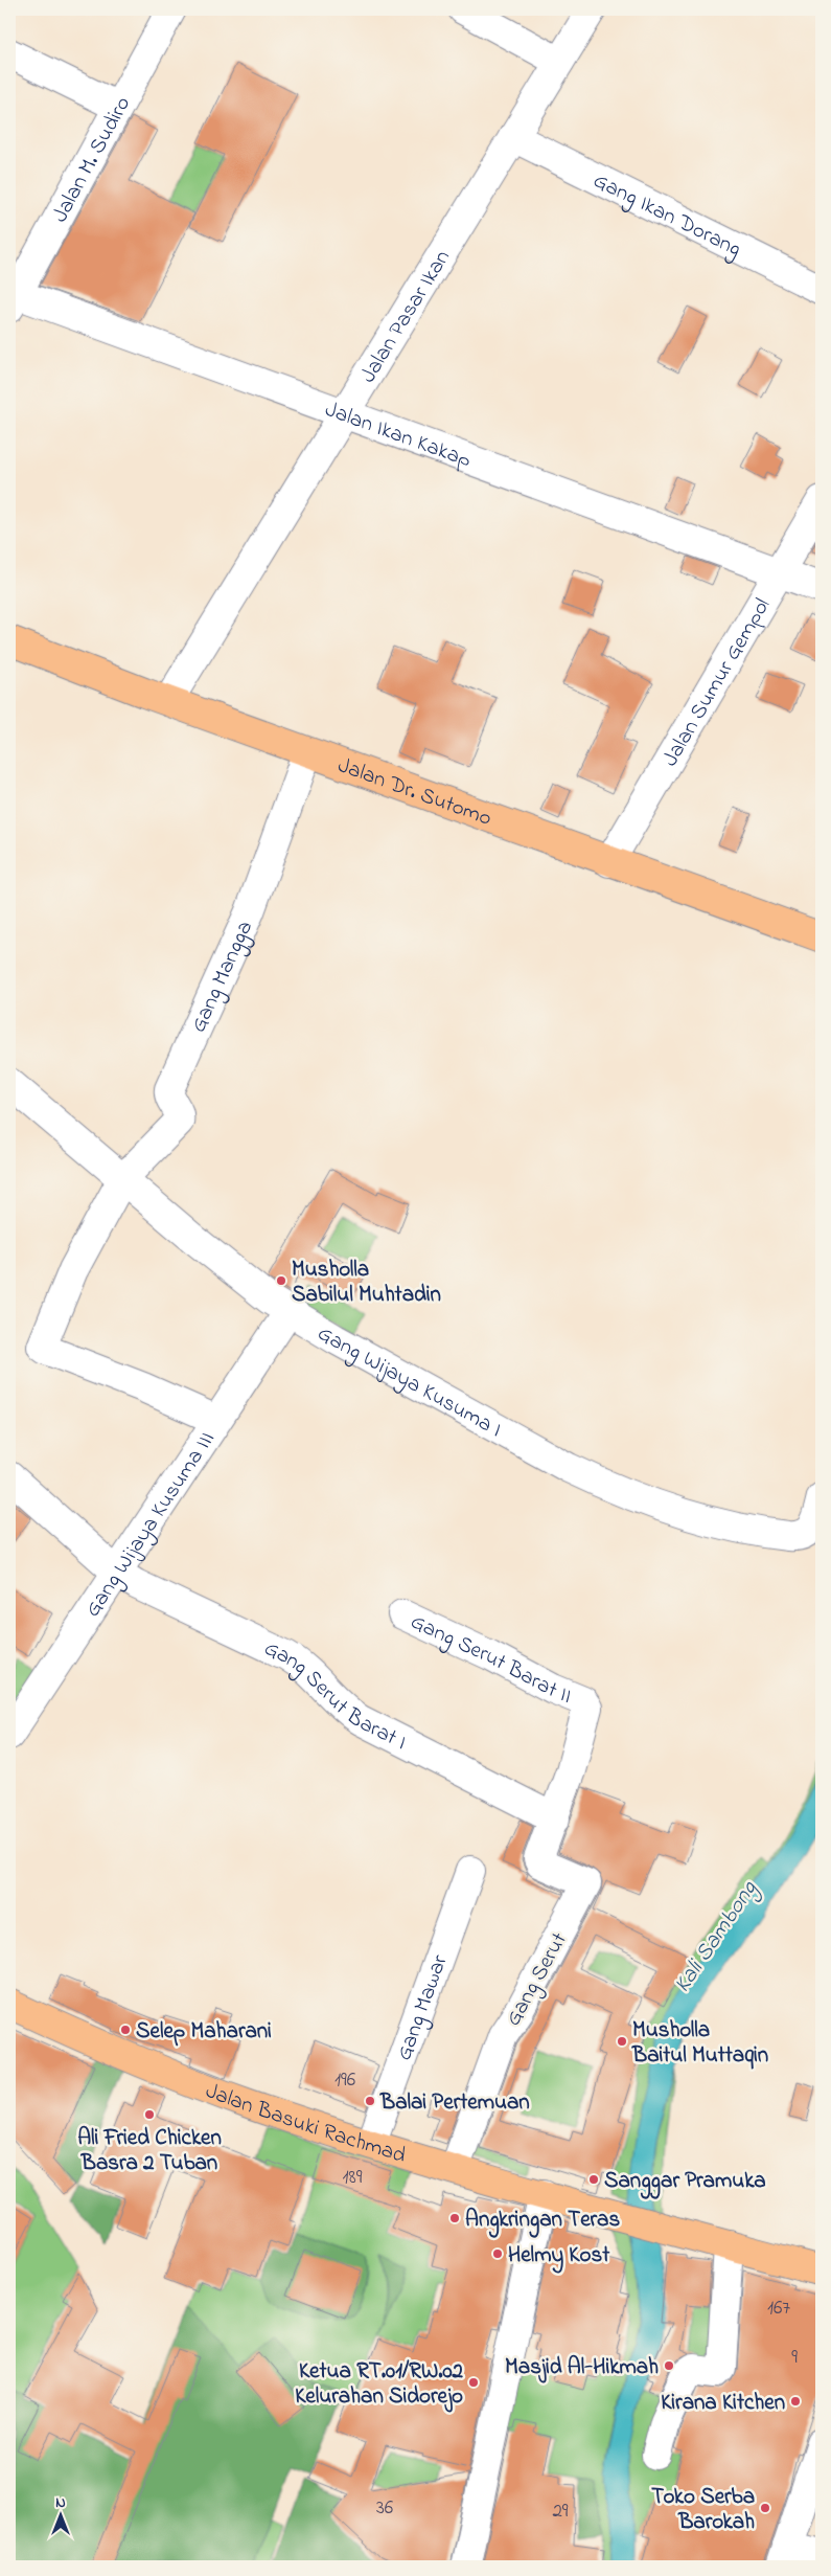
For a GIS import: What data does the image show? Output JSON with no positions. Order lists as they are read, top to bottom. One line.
{"streets":{"main road":["Jalan Dr. Sutomo","Jalan Basuki Rachmad"],"street":["Jalan M. Sudiro","Gang Ikan Dorang","Jalan Pasar Ikan","Jalan Ikan Kakap","Jalan Sumur Gempol","Gang Mangga","Gang Wijaya Kusuma I","Gang Wijaya Kusuma III","Gang Serut Barat II","Gang Serut Barat I","Gang Serut","Gang Mawar"]},"crossings":[["Jalan M. Sudiro","Jalan Ikan Kakap"],["Gang Ikan Dorang","Jalan Pasar Ikan"],["Jalan Pasar Ikan","Jalan Ikan Kakap"],["Jalan Pasar Ikan","Jalan Dr. Sutomo"],["Jalan Ikan Kakap","Jalan Sumur Gempol"],["Jalan Sumur Gempol","Jalan Dr. Sutomo"],["Jalan Dr. Sutomo","Gang Mangga"],["Gang Mangga","Gang Wijaya Kusuma I"],["Gang Wijaya Kusuma I","Gang Wijaya Kusuma III"],["Gang Wijaya Kusuma III","Gang Serut Barat I"],["Gang Serut Barat II","Gang Serut Barat I"],["Gang Serut Barat II","Gang Serut"],["Gang Serut Barat I","Gang Serut"],["Gang Serut","Jalan Basuki Rachmad"],["Gang Mawar","Jalan Basuki Rachmad"]],"water":["Kali Sambong"],"places":["Musholla Sabilul Muhtadin","Selep Maharani","Musholla Baitul Muttaqin","Balai Pertemuan","Ali Fried Chicken Basra 2 Tuban","Sanggar Pramuka","Angkringan Teras","Helmy Kost","Masjid Al-Hikmah","Ketua RT.01/RW.02 Kelurahan Sidorejo","Kirana Kitchen","Toko Serba Barokah"],"house_numbers":["196","189","167","9","36","29"],"north":"top"}
